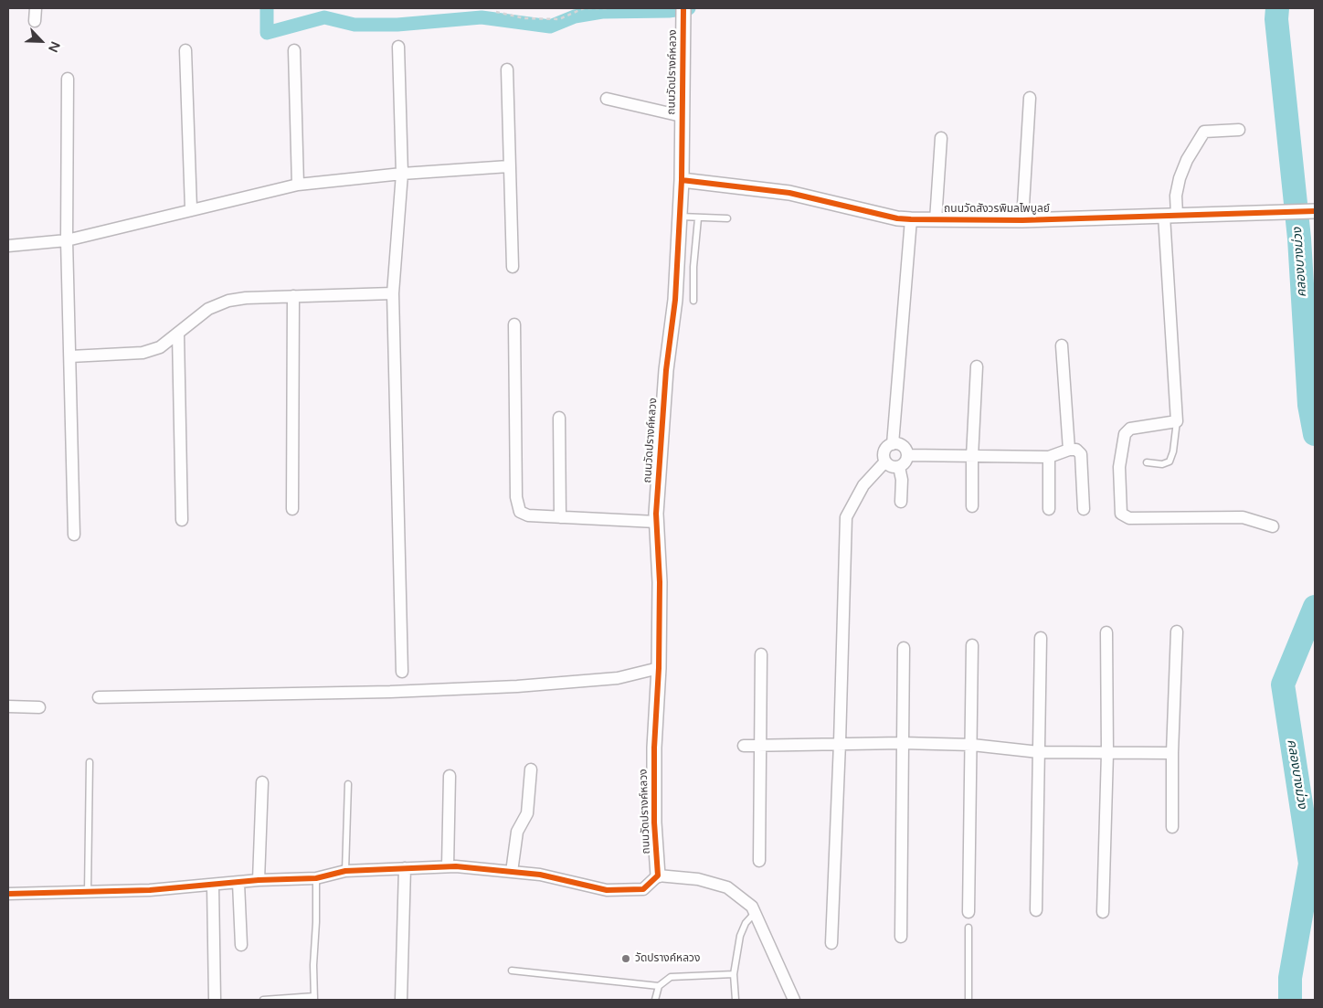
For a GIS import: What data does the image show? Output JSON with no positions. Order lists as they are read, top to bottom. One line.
{"streets":{"street":["ถนนวัดปรางค์หลวง","ถนนวัดสังวรพิมลไพบูลย์"]},"crossings":[["ถนนวัดปรางค์หลวง","ถนนวัดสังวรพิมลไพบูลย์"]],"water":["คลองบางม่วง"],"places":["วัดปรางค์หลวง"],"north":"bottom right"}
